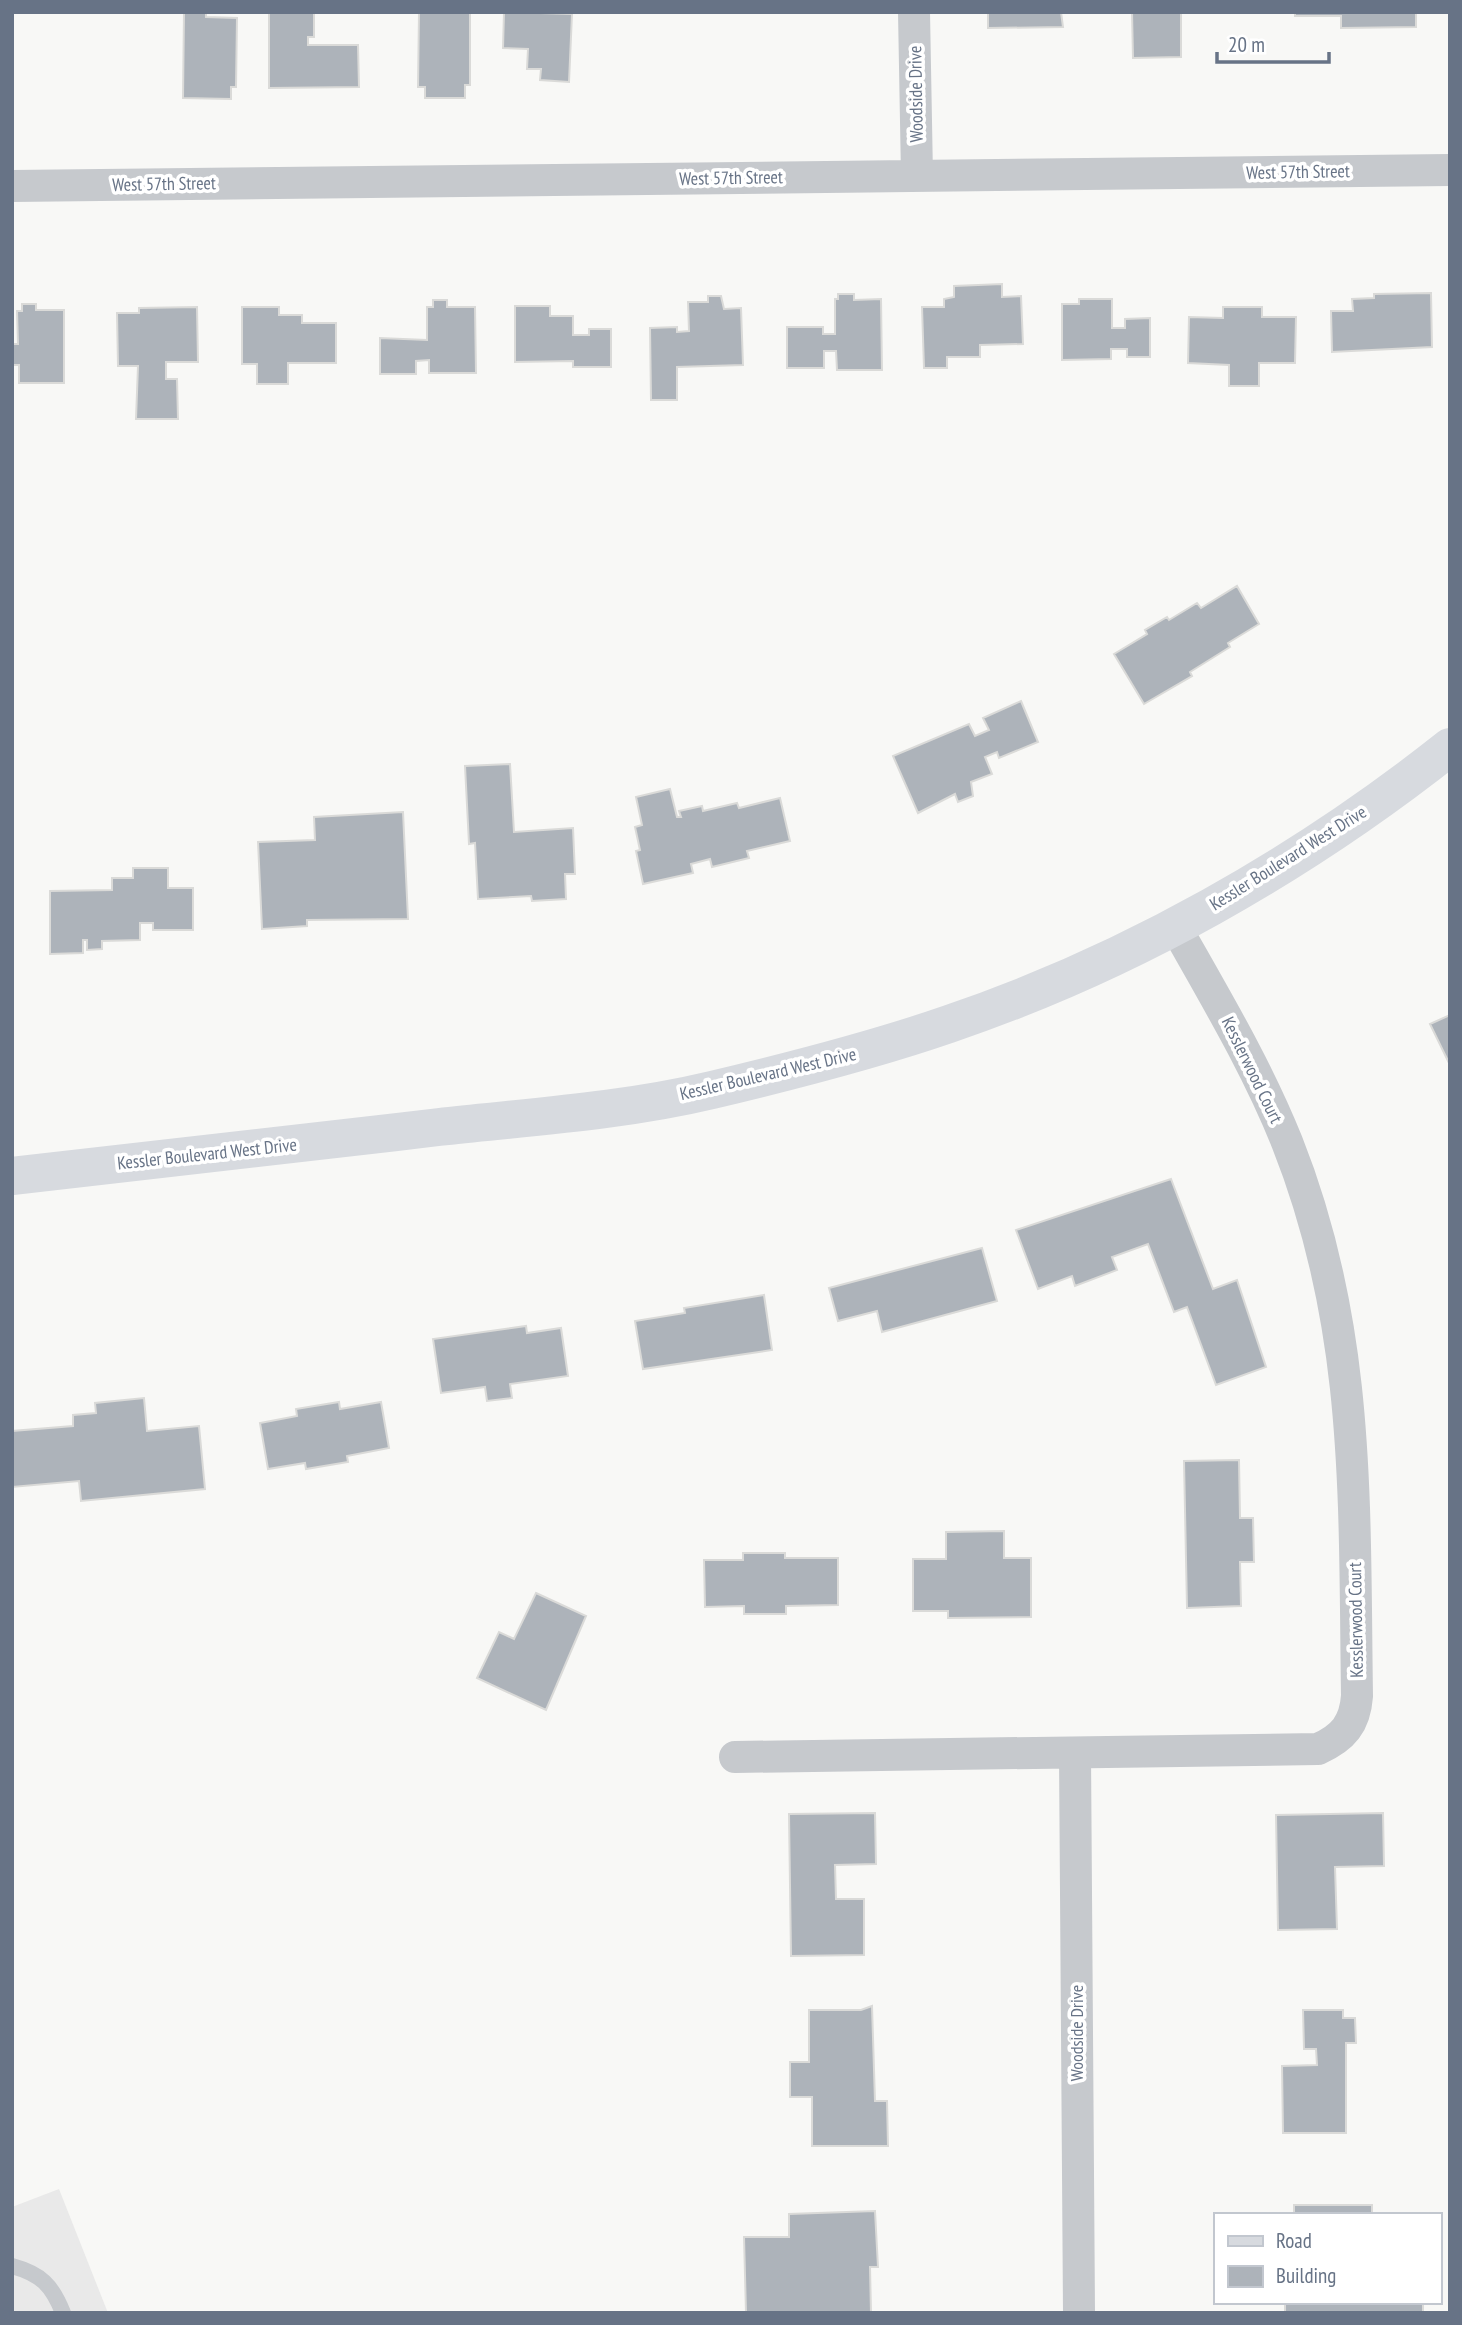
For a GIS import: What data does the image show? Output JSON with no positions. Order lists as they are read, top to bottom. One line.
{"streets":{"main road":["Kessler Boulevard West Drive"],"street":["Woodside Drive","West 57th Street","Kesslerwood Court"]},"crossings":[["Woodside Drive","West 57th Street"],["Woodside Drive","Kesslerwood Court"],["Kessler Boulevard West Drive","Kesslerwood Court"]],"legend":["Road","Building"],"scale_bar":"20 m"}
